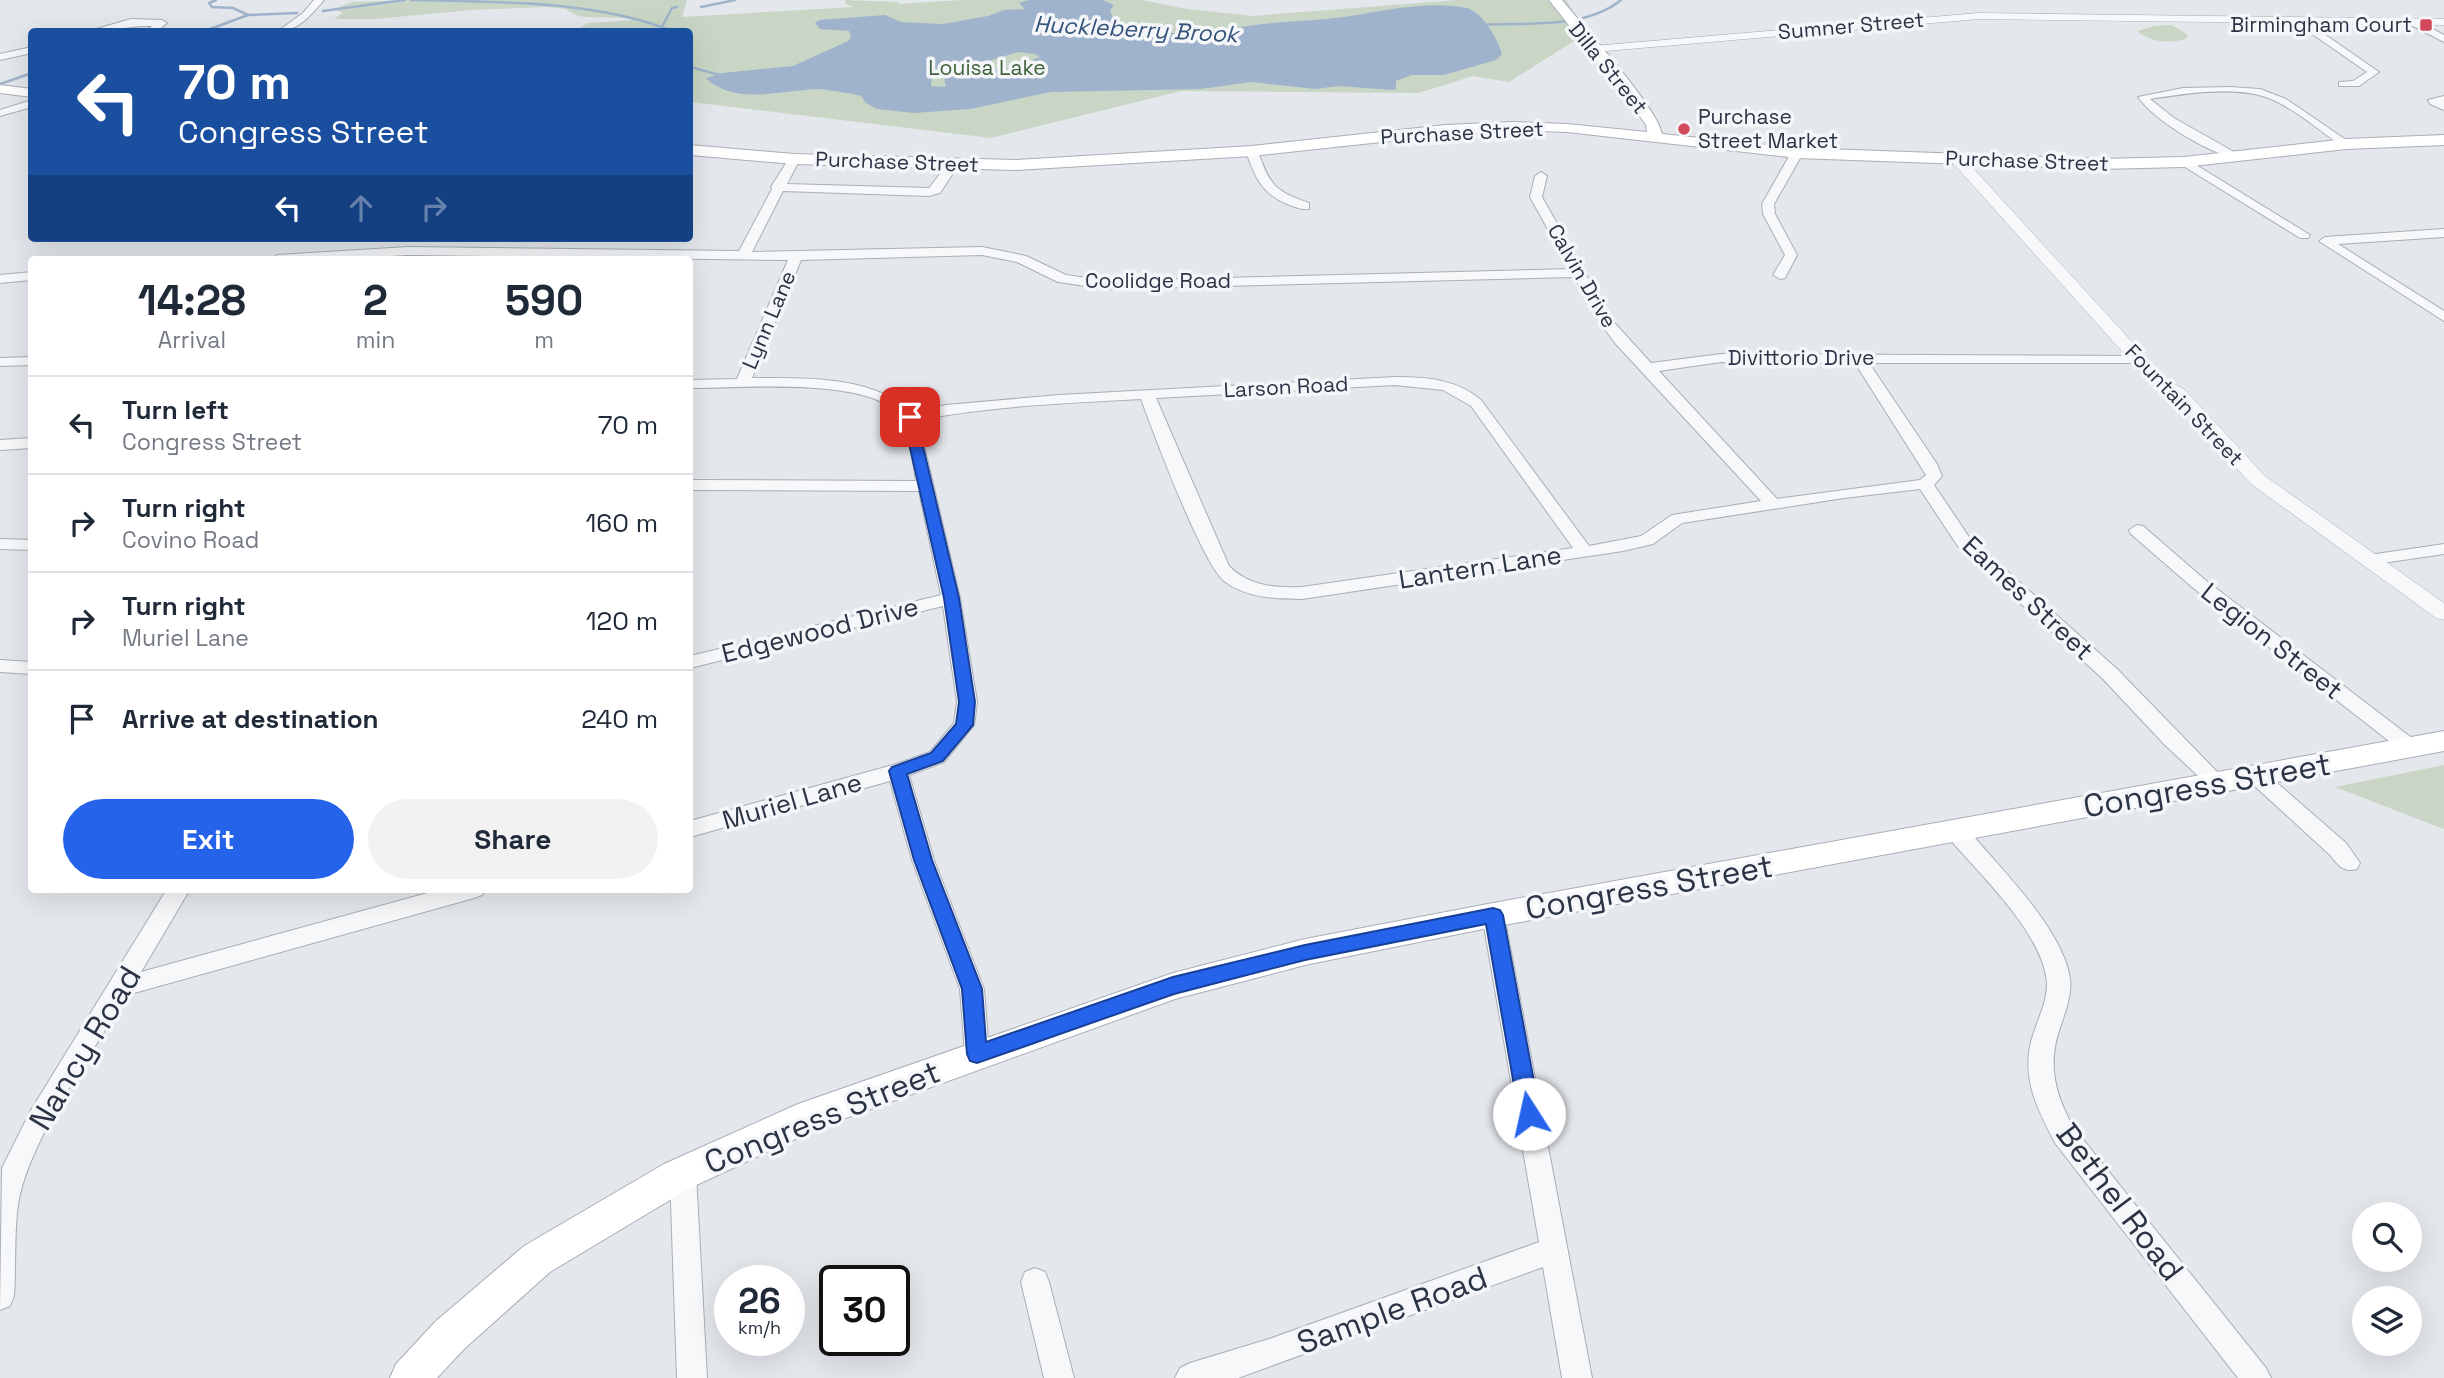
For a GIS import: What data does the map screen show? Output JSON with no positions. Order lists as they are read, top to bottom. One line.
{"streets":{"main road":["Dilla Street","Purchase Street","Congress Street"],"street":["Sumner Street","Calvin Drive","Coolidge Road","Lynn Lane","Divittorio Drive","Larson Road","Fountain Street","Lantern Lane","Eames Street","Edgewood Drive","Legion Street","Muriel Lane","Nancy Road","Bethel Road","Sample Road"]},"crossings":[["Sumner Street","Dilla Street"],["Dilla Street","Purchase Street"],["Purchase Street","Fountain Street"],["Calvin Drive","Coolidge Road"],["Calvin Drive","Divittorio Drive"],["Coolidge Road","Lynn Lane"],["Divittorio Drive","Fountain Street"],["Larson Road","Lantern Lane"],["Larson Road","Muriel Lane"],["Lantern Lane","Eames Street"],["Eames Street","Congress Street"],["Edgewood Drive","Muriel Lane"],["Legion Street","Congress Street"],["Congress Street","Bethel Road"]],"water":["Huckleberry Brook"],"parks":["Louisa Lake"],"places":{"transit":["Birmingham Court"],"other":["Purchase Street Market"]},"page":{"turn":["70 m","Congress Street"],"eta":["14:28","Arrival","2","min","590","m"],"list":[{"name":"Turn left","note":"Congress Street","value":"70 m"},{"name":"Turn right","note":"Covino Road","value":"160 m"},{"name":"Turn right","note":"Muriel Lane","value":"120 m"},{"name":"Arrive at destination","value":"240 m"}],"buttons":["Exit","Share"],"speed":"26 km/h","limit":"30"}}
